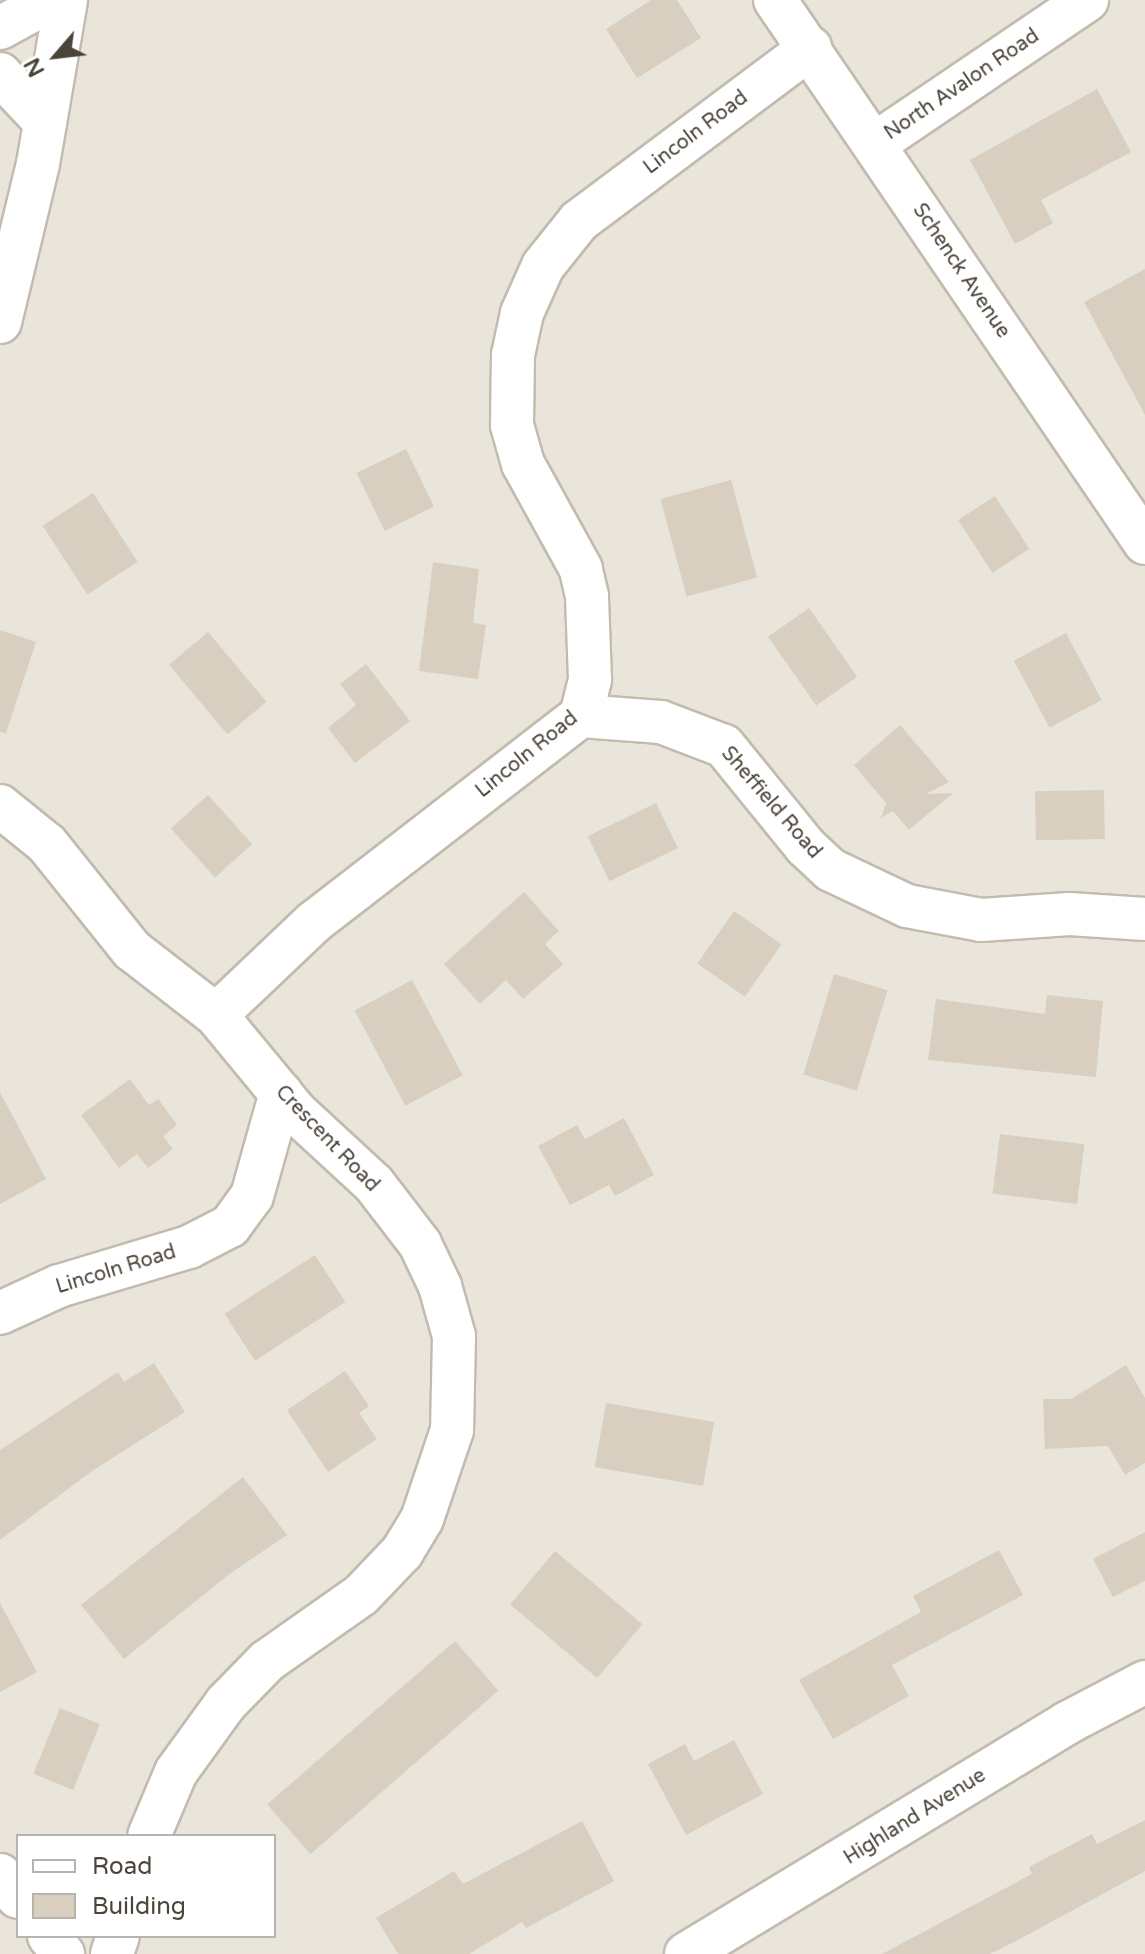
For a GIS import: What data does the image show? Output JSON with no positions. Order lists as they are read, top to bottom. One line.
{"streets":{"street":["North Avalon Road","Lincoln Road","Schenck Avenue","Sheffield Road","Crescent Road","Highland Avenue"]},"crossings":[["North Avalon Road","Schenck Avenue"],["Lincoln Road","Schenck Avenue"],["Lincoln Road","Sheffield Road"],["Lincoln Road","Crescent Road"]],"legend":["Road","Building"],"north":"bottom left"}
